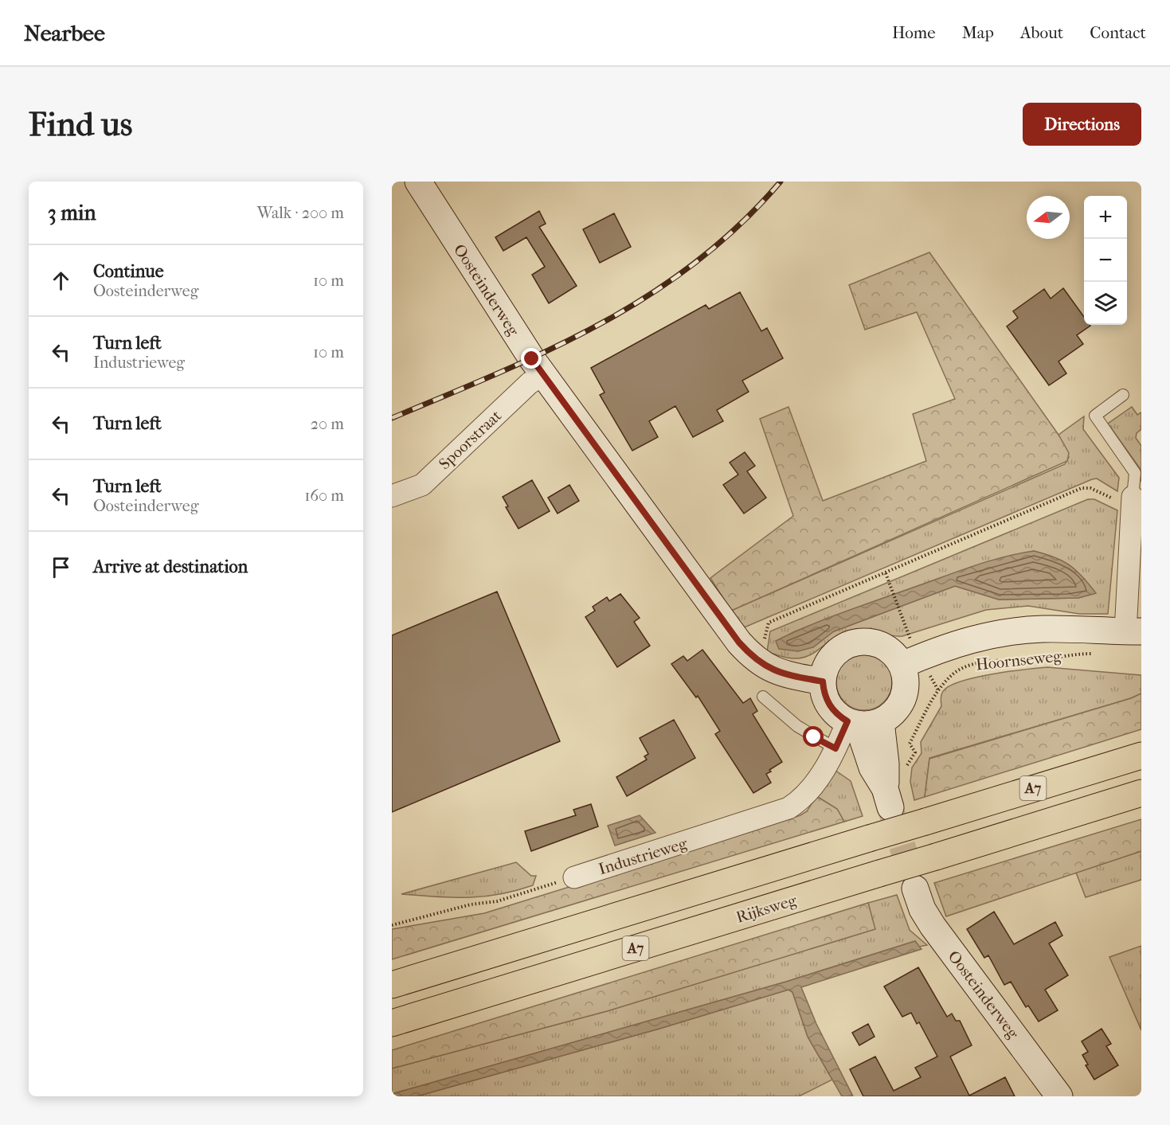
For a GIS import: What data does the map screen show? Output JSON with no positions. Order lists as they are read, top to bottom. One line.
{"streets":{"highway":["A7","Rijksweg"],"street":["Oosteinderweg","Spoorstraat","Hoornseweg","Industrieweg"]},"crossings":[["Oosteinderweg","Spoorstraat"],["Oosteinderweg","Hoornseweg"],["Oosteinderweg","Industrieweg"],["Hoornseweg","Industrieweg"]],"north":"left","page":{"header":"Nearbee","nav":["Home","Map","About","Contact"],"buttons":"Directions","title":"Find us","heading":["3 min","Walk · 200 m"],"map_buttons":["+","−"],"list":[["Continue","Oosteinderweg","10 m"],["Turn left","Industrieweg","10 m"],["Turn left","20 m"],["Turn left","Oosteinderweg","160 m"],"Arrive at destination"]}}
